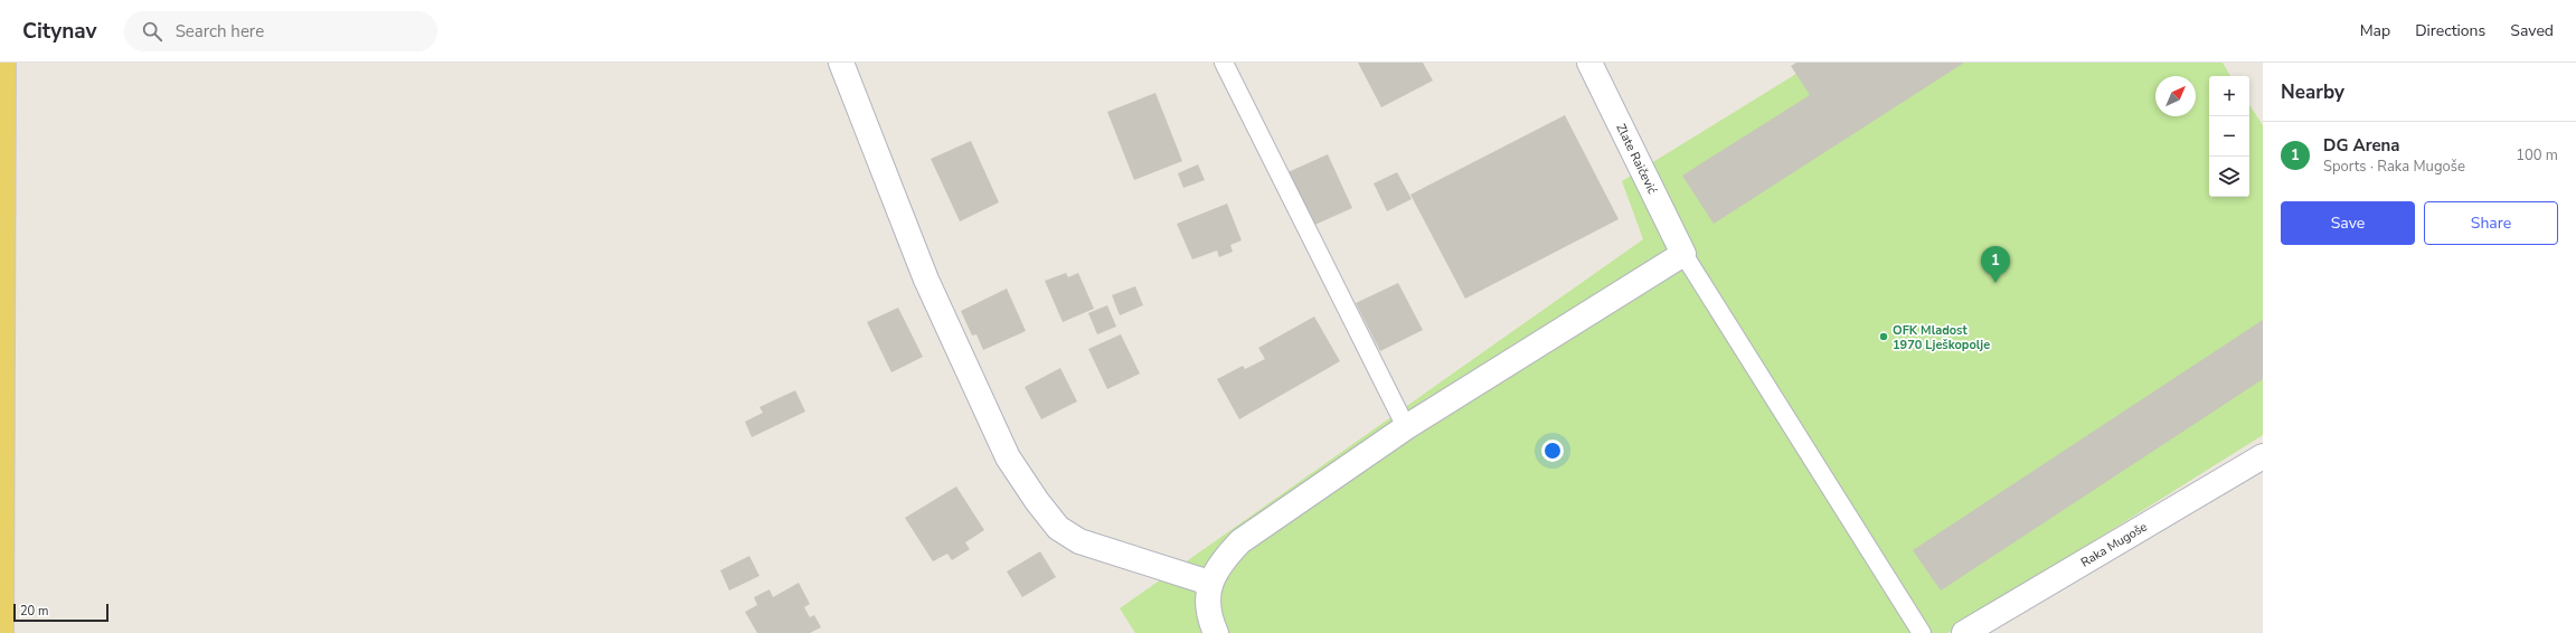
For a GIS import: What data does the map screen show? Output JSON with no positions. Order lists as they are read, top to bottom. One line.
{"streets":{"street":["Zlate Raičević","Raka Mugoše"]},"places":["OFK Mladost 1970 Lješkopolje"],"scale_bar":"20 m","north":"top right","page":{"header":"Citynav","search":"Search here","nav":["Map","Directions","Saved"],"heading":"Nearby","map_buttons":["+","−"],"list":[{"mark":"1","name":"DG Arena","note":"Sports · Raka Mugoše","value":"100 m"}],"buttons":["Save","Share"],"pins":"1","scale":"20 m"}}
